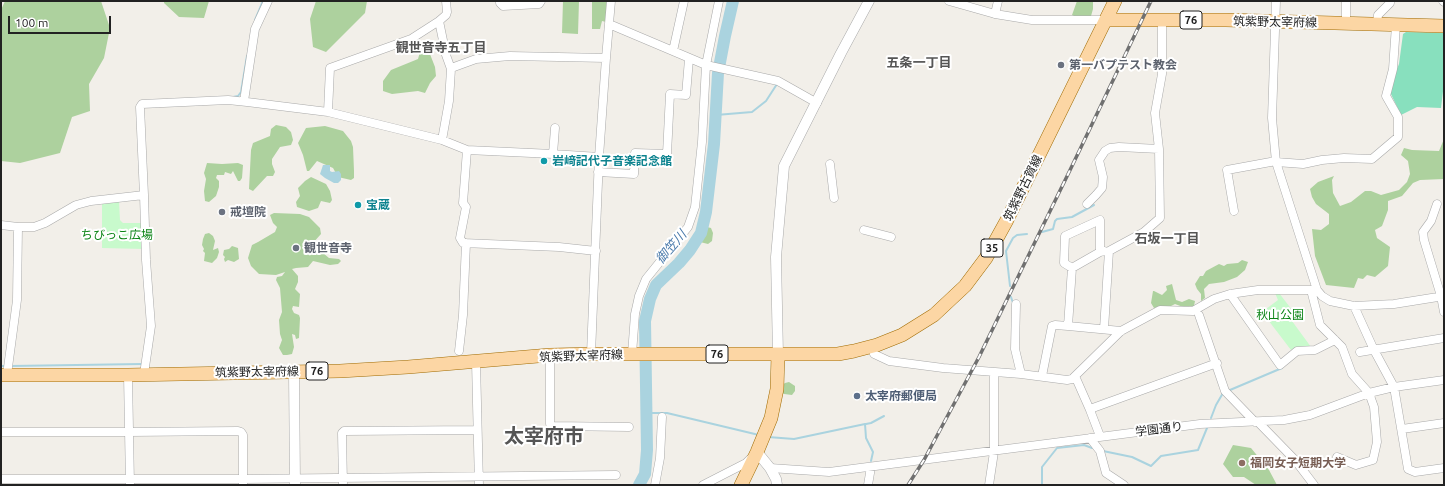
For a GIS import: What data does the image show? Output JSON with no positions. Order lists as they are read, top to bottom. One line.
{"streets":{"main road":["76","筑紫野太宰府線","筑紫野古賀線","35"],"street":["学園通り"]},"crossings":[["76","筑紫野太宰府線"],["76","筑紫野古賀線"],["筑紫野太宰府線","筑紫野古賀線"]],"districts":["観世音寺五丁目","五条一丁目","石坂一丁目","太宰府市"],"water":["御笠川"],"parks":["ちびっこ広場","秋山公園"],"places":["第一バプテスト教会","岩﨑記代子音楽記念館","宝蔵","戒壇院","観世音寺","太宰府郵便局","福岡女子短期大学"],"scale_bar":"100 m"}
